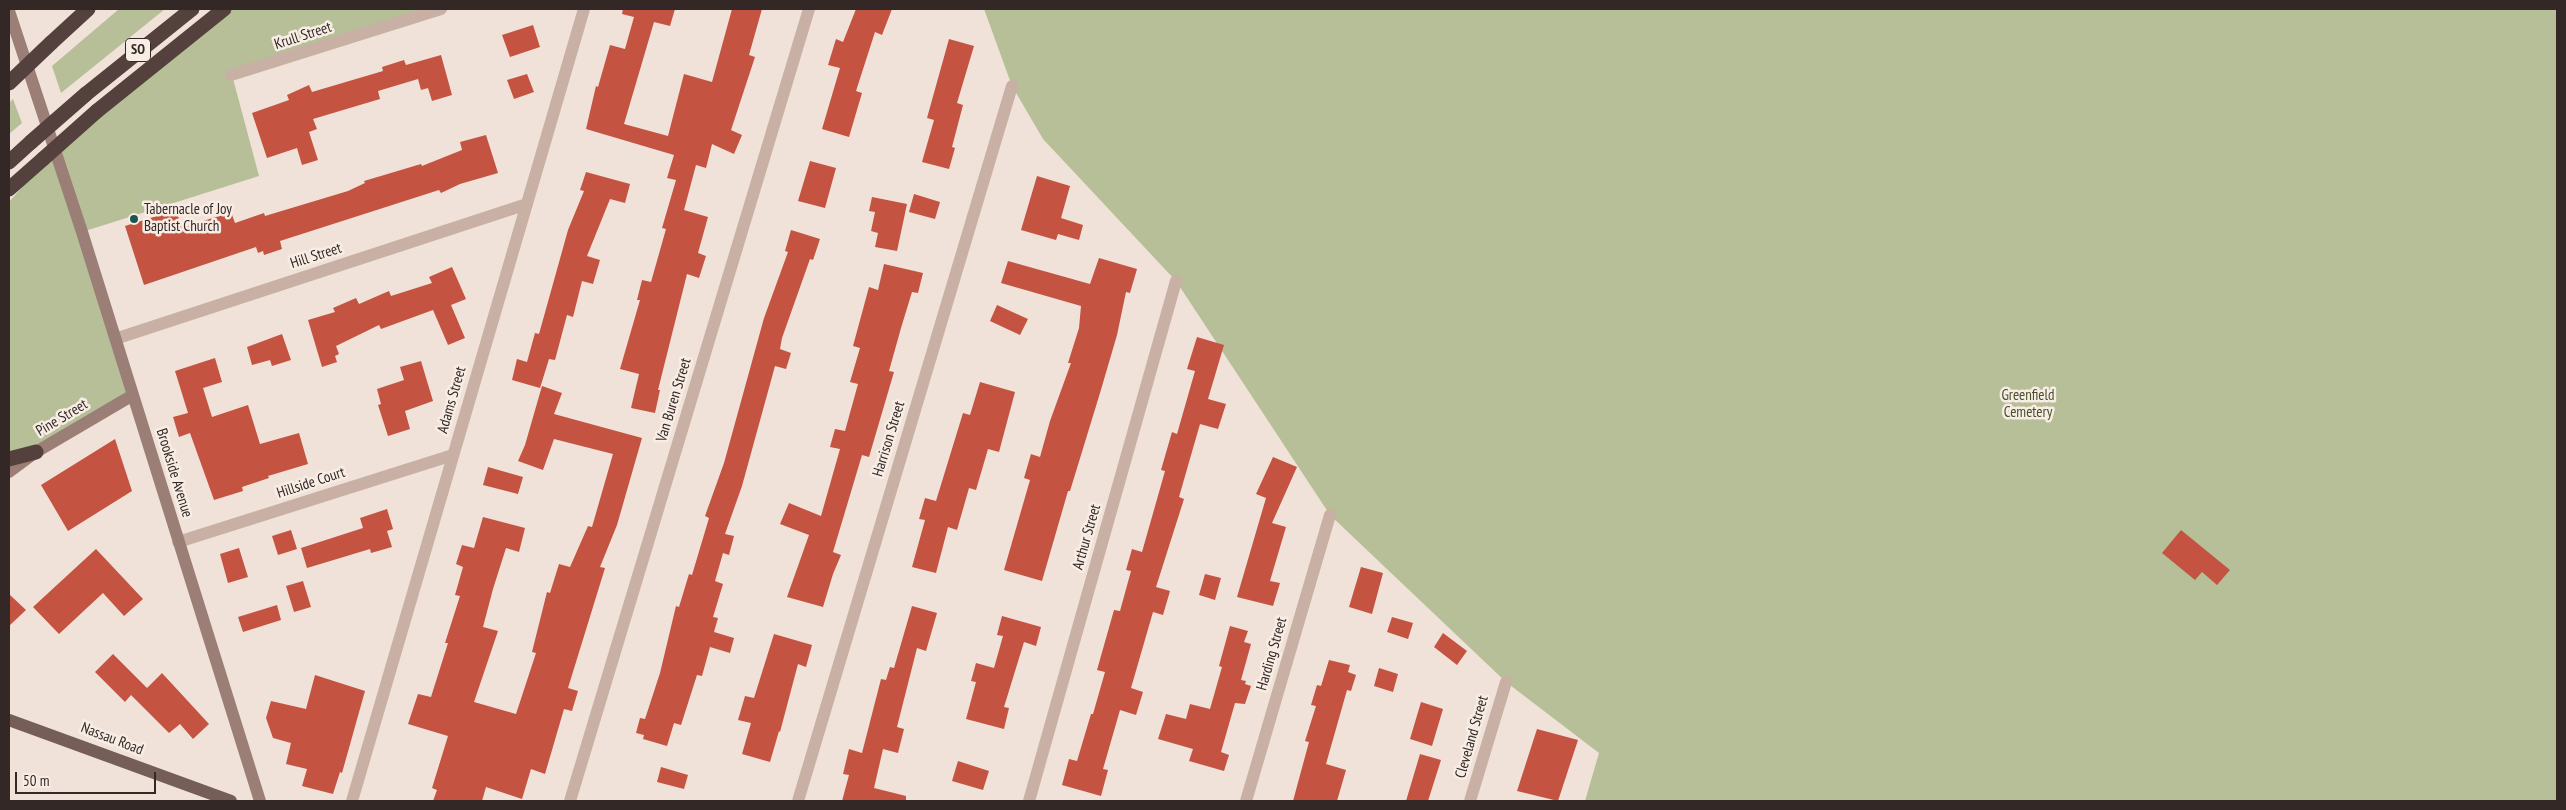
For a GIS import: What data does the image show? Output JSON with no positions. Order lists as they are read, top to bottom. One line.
{"streets":{"highway":["SO"],"main road":["Pine Street","Brookside Avenue","Nassau Road"],"street":["Krull Street","Hill Street","Adams Street","Van Buren Street","Harrison Street","Hillside Court","Arthur Street","Harding Street","Cleveland Street"]},"crossings":[["Hill Street","Adams Street"],["Hill Street","Brookside Avenue"],["Adams Street","Hillside Court"],["Pine Street","Brookside Avenue"],["Brookside Avenue","Hillside Court"]],"parks":["Greenfield Cemetery"],"places":["Tabernacle of Joy Baptist Church"],"scale_bar":"50 m"}
